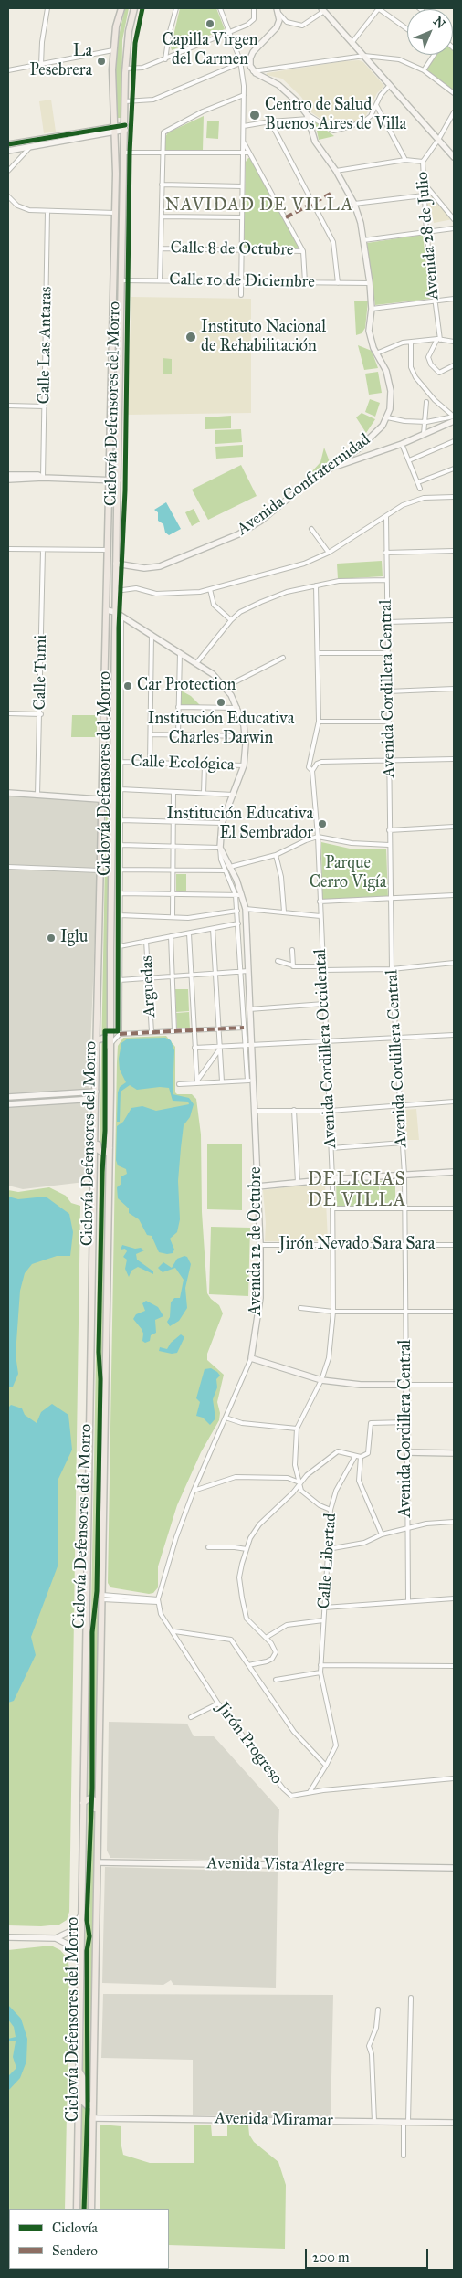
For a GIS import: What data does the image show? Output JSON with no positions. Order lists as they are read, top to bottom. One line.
{"streets":{"street":["Avenida 28 de Julio","Calle 8 de Octubre","Calle 10 de Diciembre","Calle Las Antaras","Avenida Confraternidad","Calle Tumi","Avenida Cordillera Central","Calle Ecológica","Arguedas","Avenida Cordillera Occidental","Avenida 12 de Octubre","Jirón Nevado Sara Sara","Calle Libertad","Jirón Progreso","Avenida Vista Alegre","Avenida Miramar"],"cycle path":["Ciclovía Defensores del Morro"]},"crossings":[["Calle 10 de Diciembre","Avenida Confraternidad"],["Avenida Cordillera Central","Jirón Nevado Sara Sara"],["Avenida Cordillera Occidental","Jirón Nevado Sara Sara"],["Avenida 12 de Octubre","Jirón Nevado Sara Sara"],["Avenida 12 de Octubre","Jirón Progreso"],["Calle Libertad","Jirón Progreso"]],"districts":["NAVIDAD DE VILLA","DELICIAS DE VILLA"],"parks":["Parque Cerro Vigía"],"places":["Capilla Virgen del Carmen","La Pesebrera","Centro de Salud Buenos Aires de Villa","Instituto Nacional de Rehabilitación","Car Protection","Institución Educativa Charles Darwin","Institución Educativa El Sembrador","Iglu"],"legend":["Ciclovía","Sendero"],"scale_bar":"200 m","north":"top right"}
